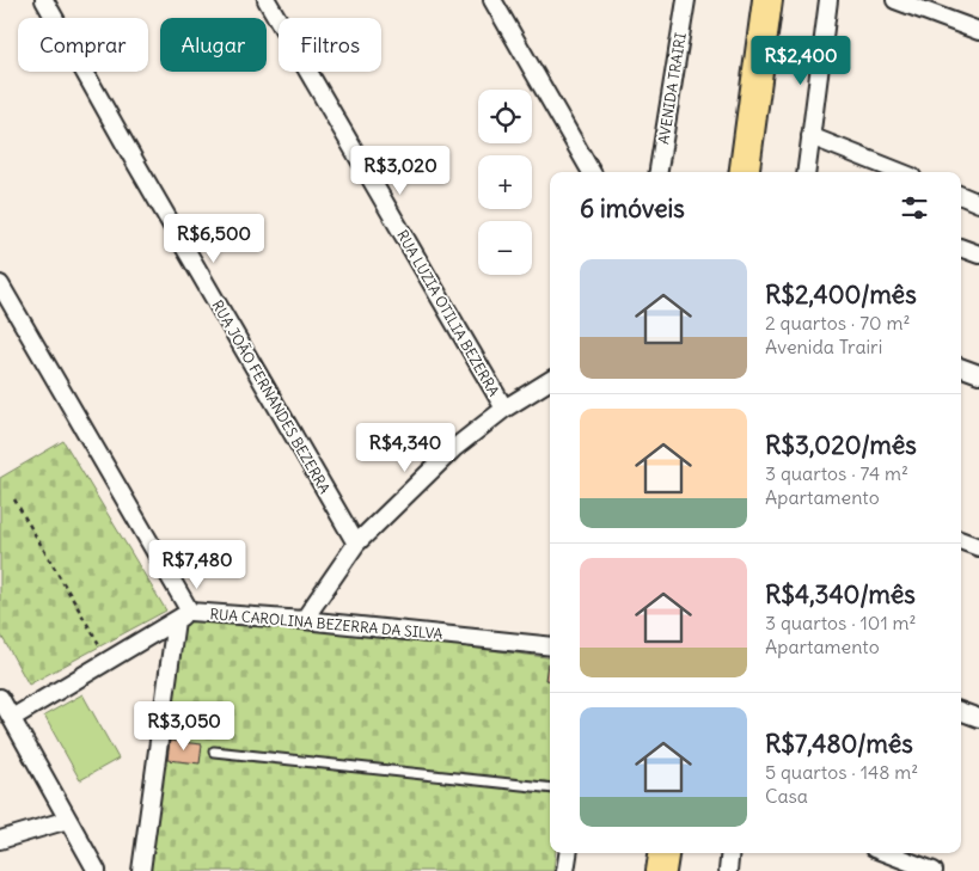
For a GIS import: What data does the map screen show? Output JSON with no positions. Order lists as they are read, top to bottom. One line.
{"streets":{"street":["AVENIDA TRAIRI","RUA LUZIA OTILIA BEZERRA","RUA JOÃO FERNANDES BEZERRA","RUA CAROLINA BEZERRA DA SILVA"]},"page":{"chip":["Comprar","Alugar","Filtros"],"price":["R$2,400","R$3,020","R$6,500","R$4,340","R$7,480","R$3,050"],"map_buttons":["+","−"],"heading":"6 imóveis","list":[{"name":"R$2,400/mês","note":"2 quartos · 70 m² · Avenida Trairi"},{"name":"R$3,020/mês","note":"3 quartos · 74 m² · Apartamento"},{"name":"R$4,340/mês","note":"3 quartos · 101 m² · Apartamento"},{"name":"R$7,480/mês","note":"5 quartos · 148 m² · Casa"}]}}
